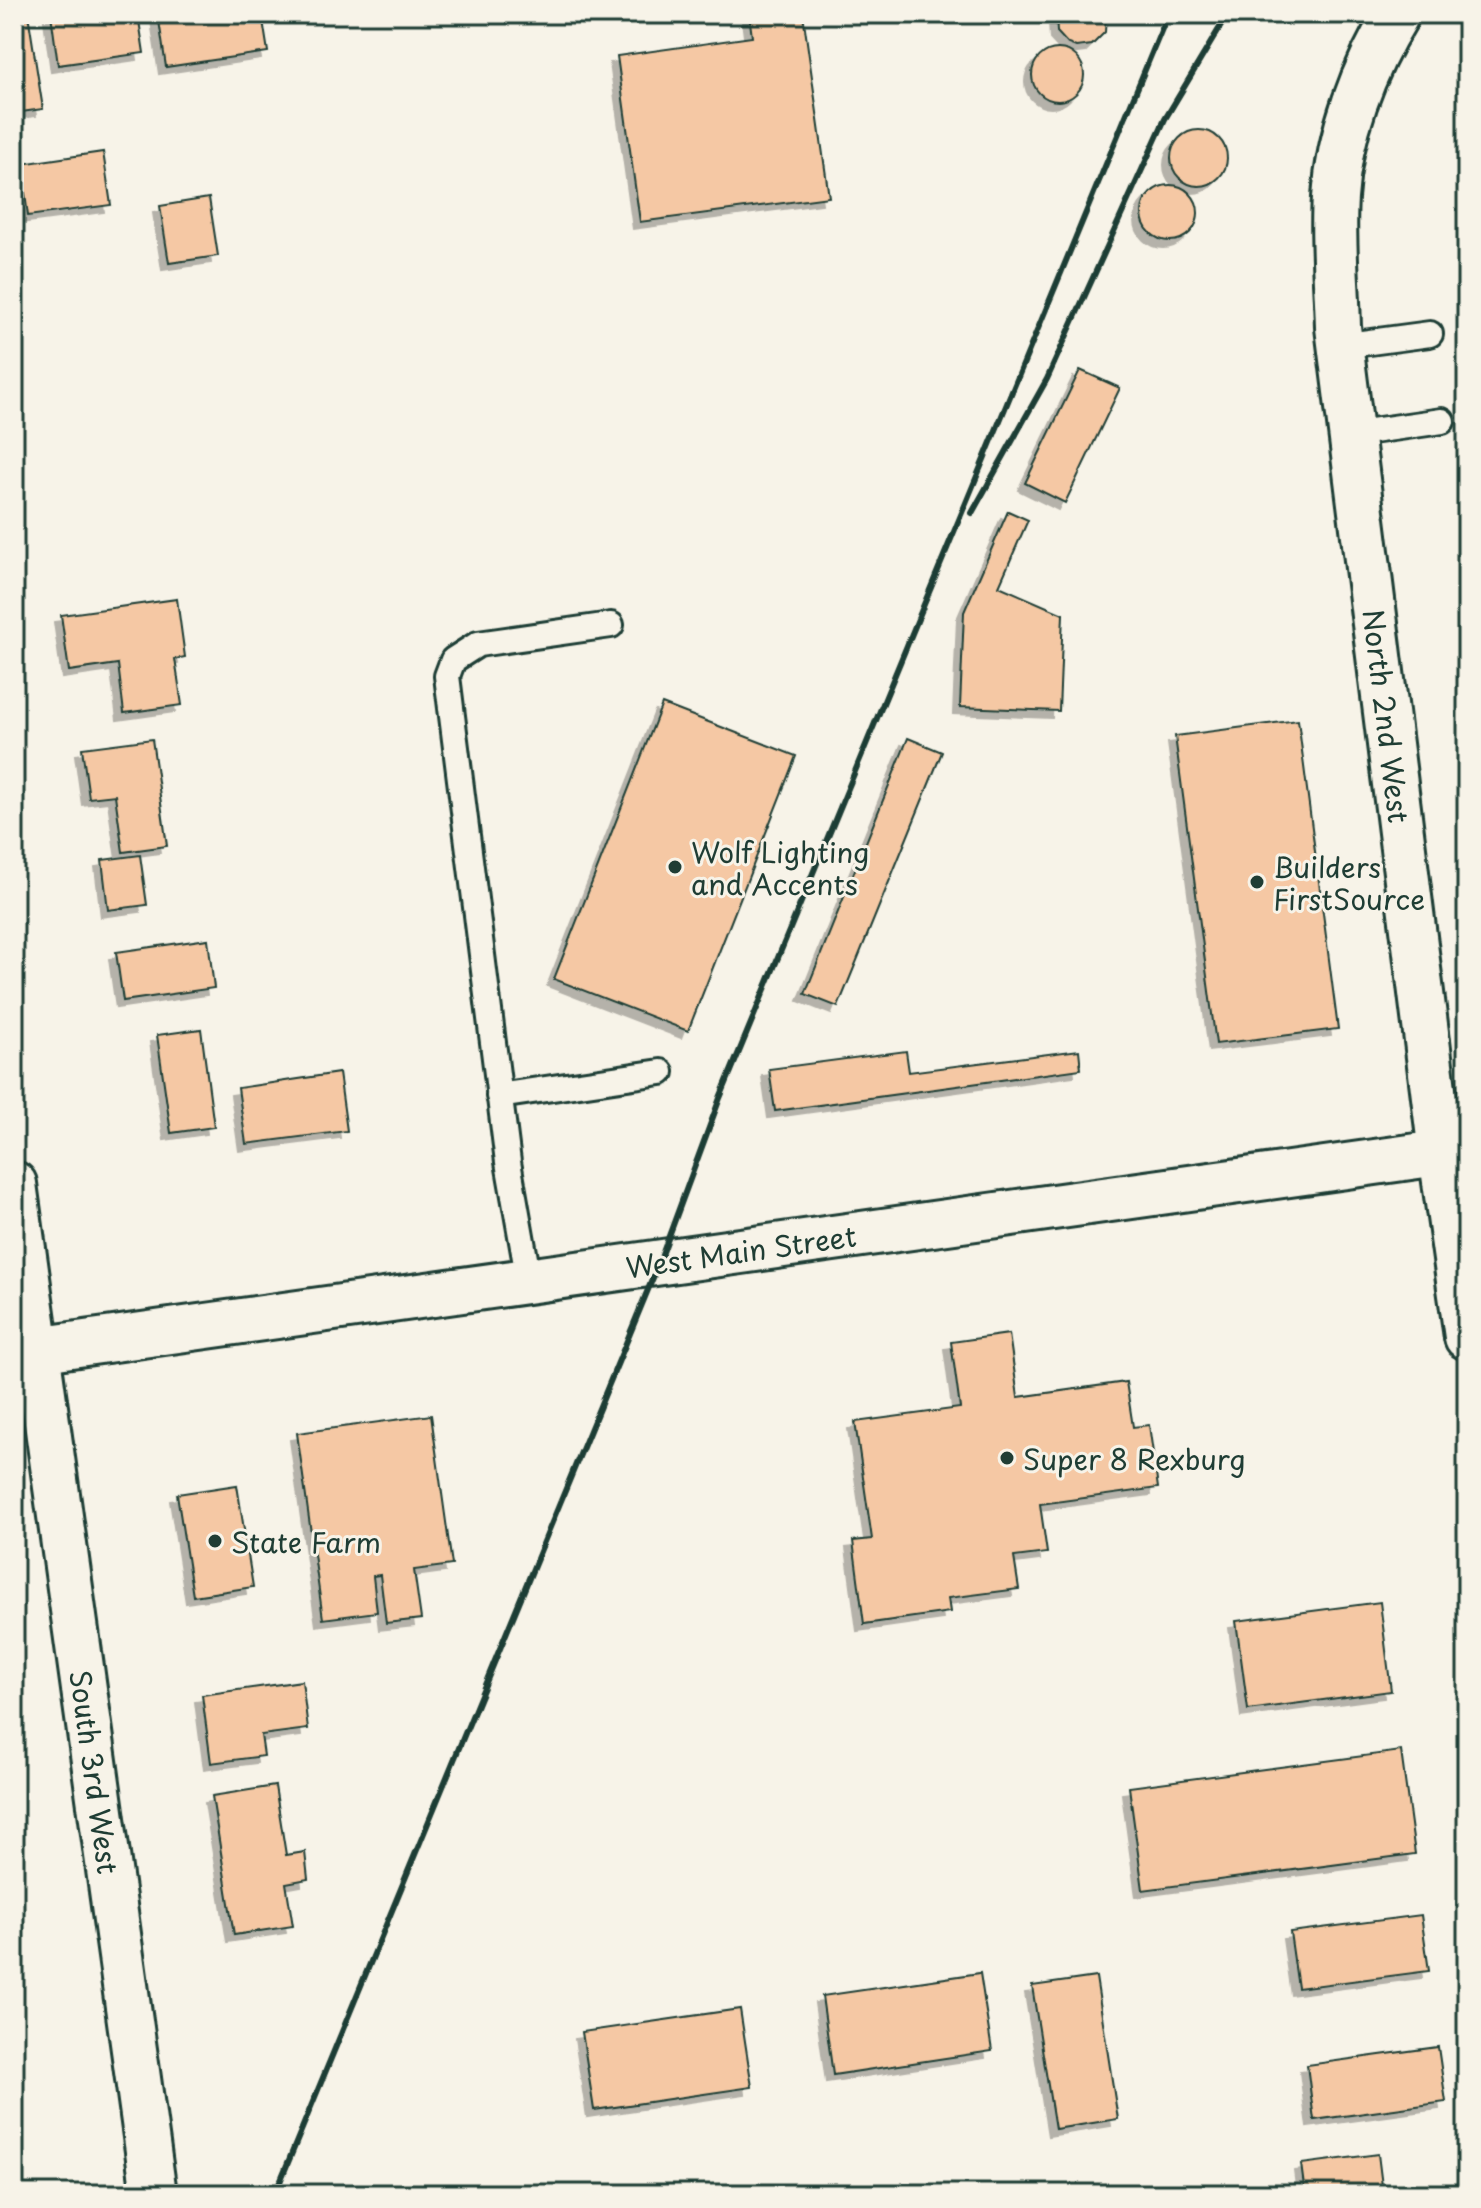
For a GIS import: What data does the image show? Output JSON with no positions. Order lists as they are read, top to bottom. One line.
{"streets":{"main road":["North 2nd West","West Main Street","South 3rd West"]},"crossings":[["North 2nd West","West Main Street"],["West Main Street","South 3rd West"]],"places":["Wolf Lighting and Accents","Builders FirstSource","Super 8 Rexburg","State Farm"]}
